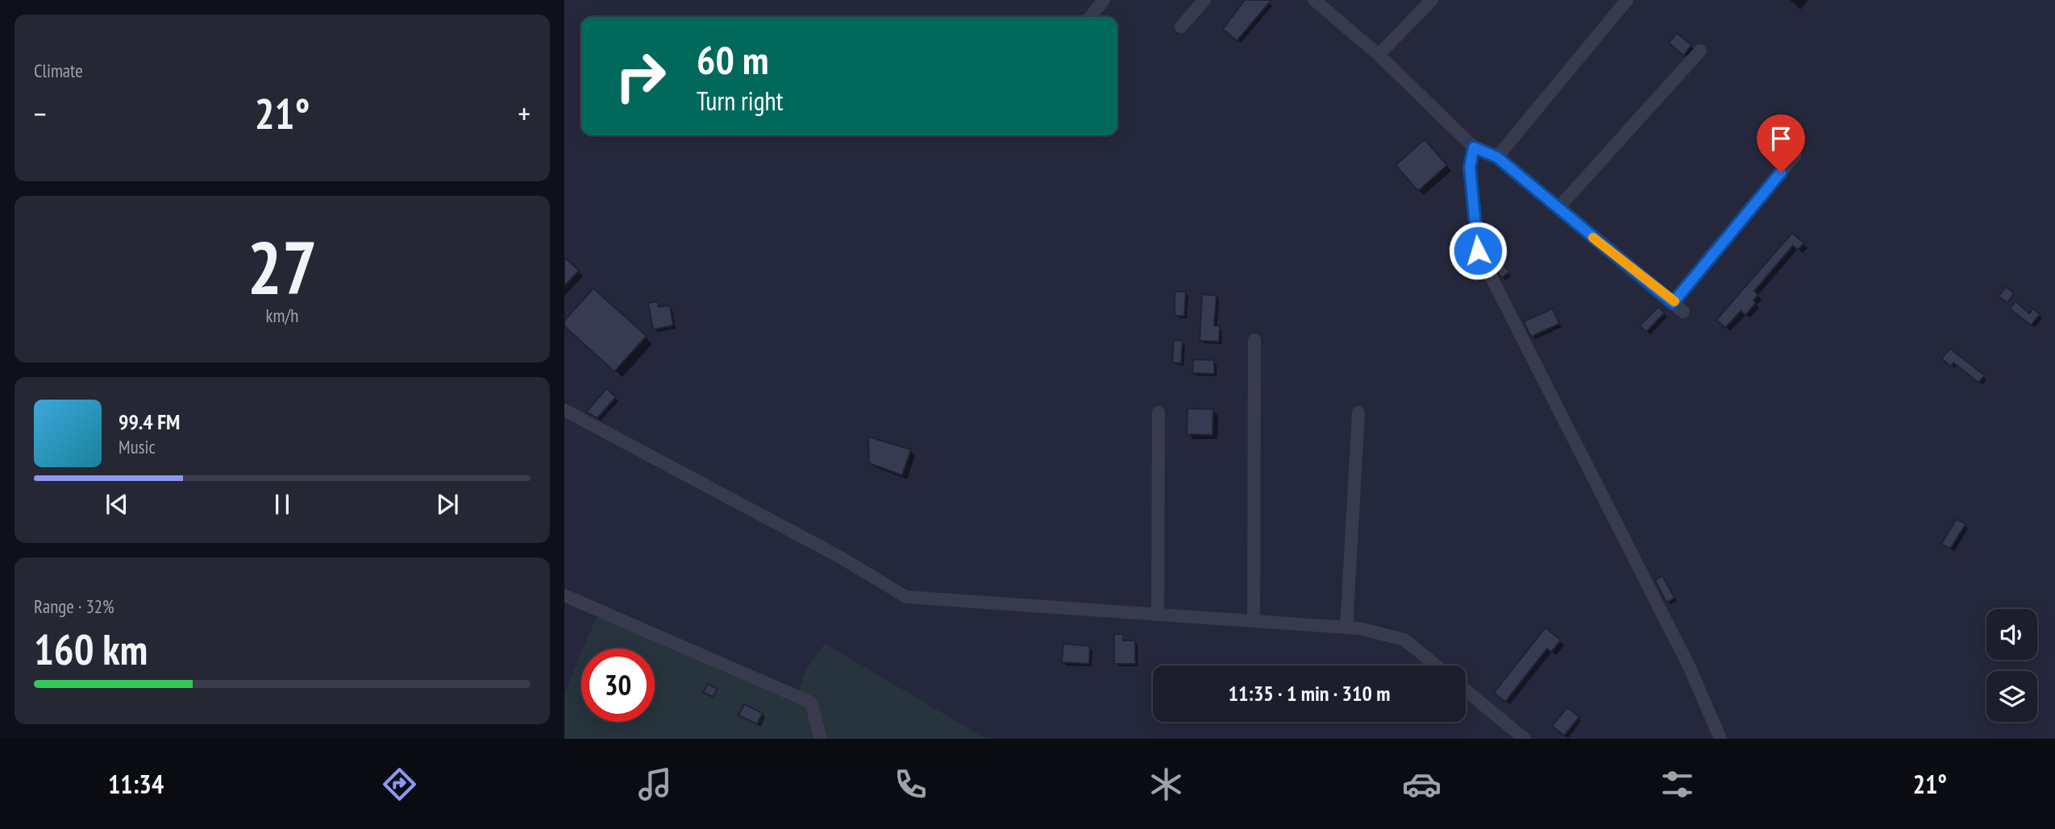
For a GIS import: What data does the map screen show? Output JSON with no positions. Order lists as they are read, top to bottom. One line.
{"page":{"tile":["Climate",["27","km/h"],["Range · 32%","160 km"]],"turn":["60 m","Turn right"],"heat":["−","21°","+"],"song":["99.4 FM","Music"],"limit":"30","trip":"11:35 · 1 min · 310 m","tabs":["11:34","21°"]}}
